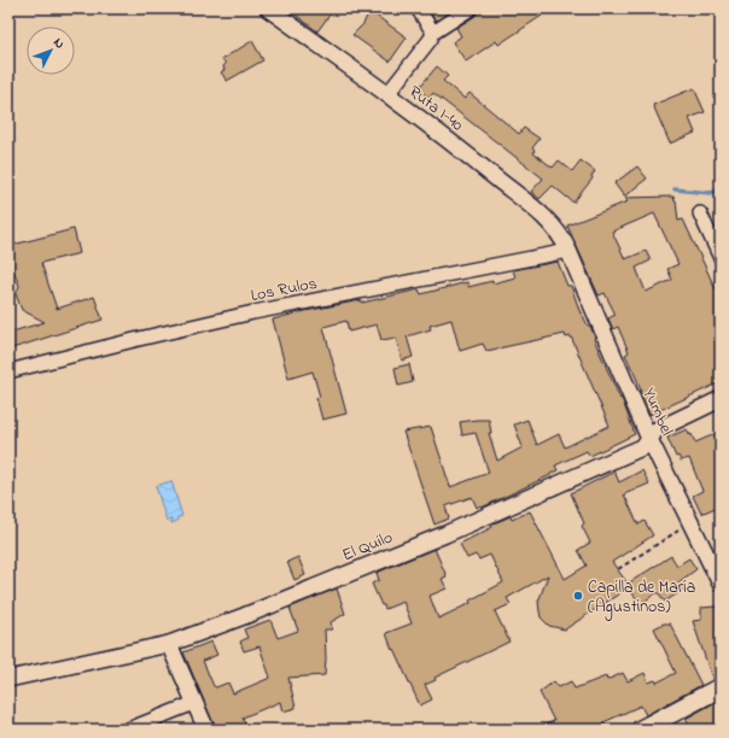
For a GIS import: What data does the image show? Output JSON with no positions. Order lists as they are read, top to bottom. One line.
{"streets":{"street":["Ruta I-40","Los Rulos","Yumbel","El Quilo"]},"crossings":[["Ruta I-40","Los Rulos"],["Ruta I-40","Yumbel"],["Los Rulos","Yumbel"],["Yumbel","El Quilo"]],"places":["Capilla de María (Agustinos)"],"north":"top right"}
